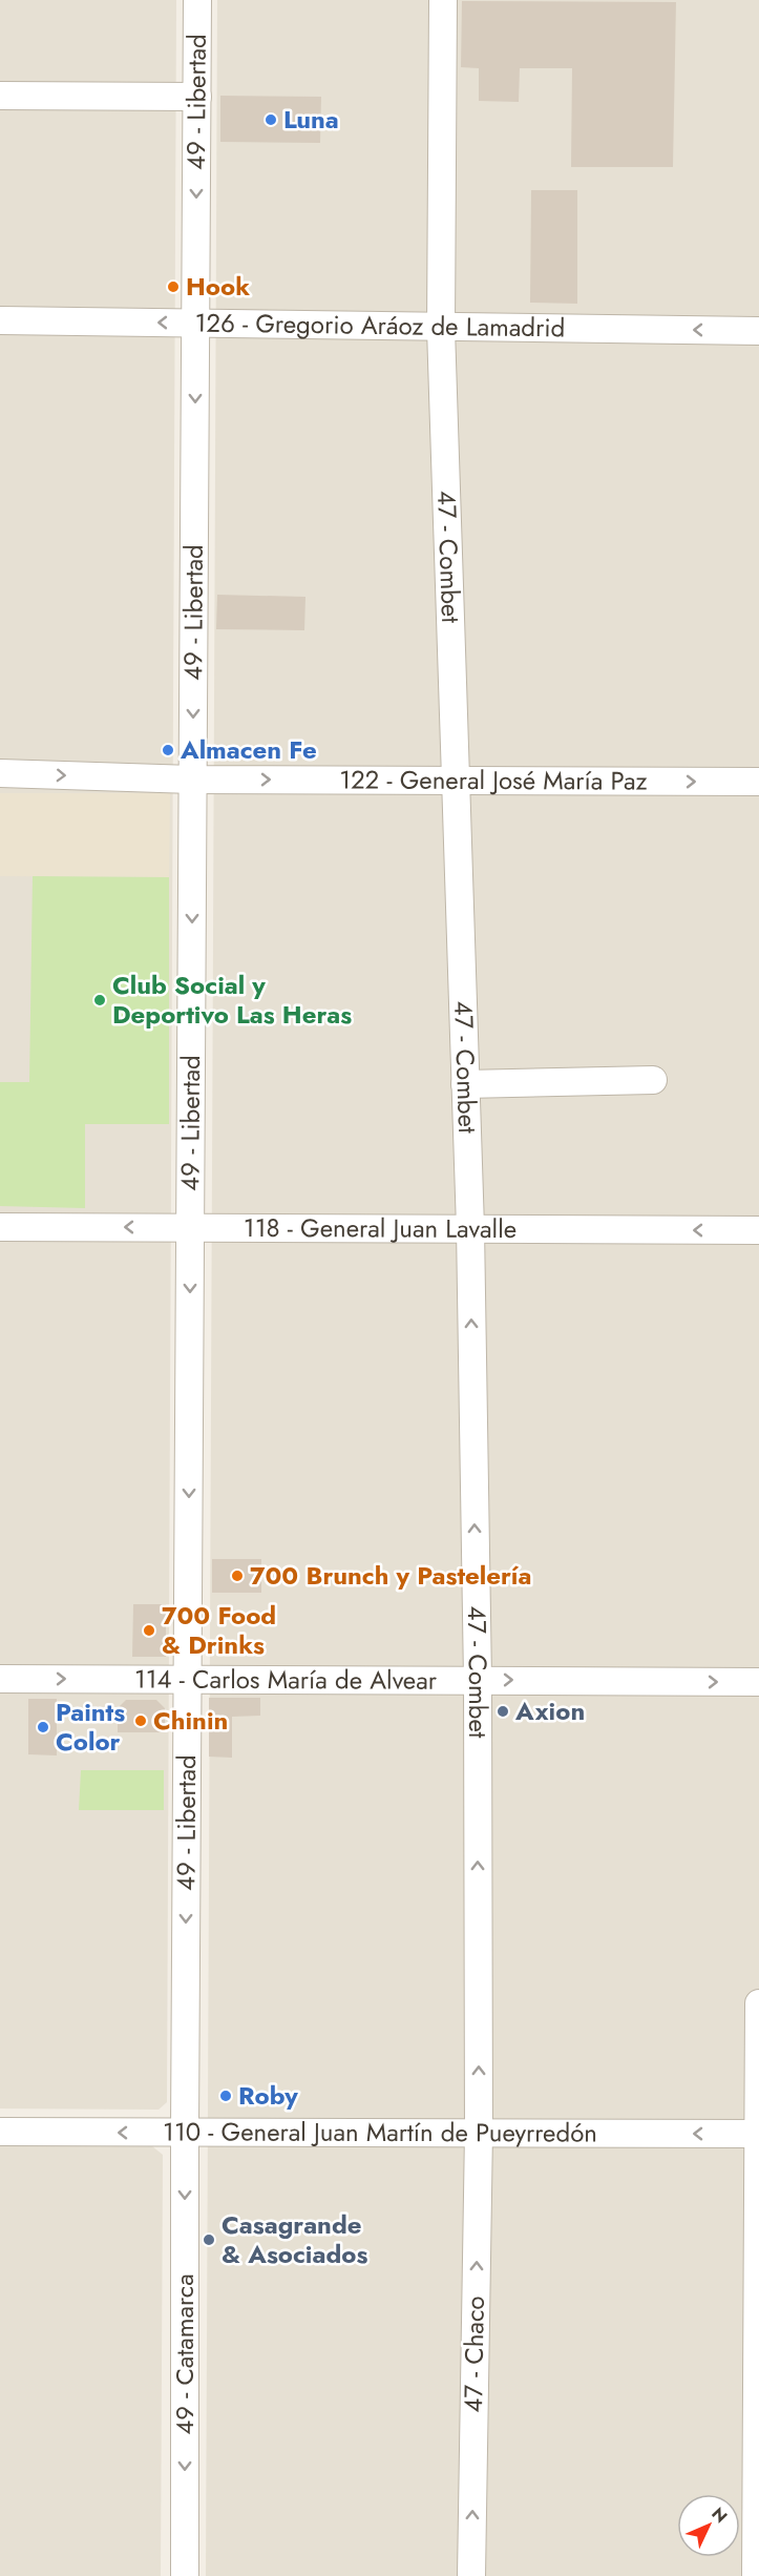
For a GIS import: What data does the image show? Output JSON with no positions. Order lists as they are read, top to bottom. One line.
{"streets":{"street":["49 - Libertad","126 - Gregorio Aráoz de Lamadrid","47 - Combet","122 - General José María Paz","118 - General Juan Lavalle","114 - Carlos María de Alvear","110 - General Juan Martín de Pueyrredón","49 - Catamarca","47 - Chaco"]},"crossings":[["49 - Libertad","126 - Gregorio Aráoz de Lamadrid"],["49 - Libertad","122 - General José María Paz"],["49 - Libertad","118 - General Juan Lavalle"],["49 - Libertad","114 - Carlos María de Alvear"],["49 - Libertad","110 - General Juan Martín de Pueyrredón"],["49 - Libertad","49 - Catamarca"],["126 - Gregorio Aráoz de Lamadrid","47 - Combet"],["47 - Combet","122 - General José María Paz"],["47 - Combet","118 - General Juan Lavalle"],["47 - Combet","114 - Carlos María de Alvear"],["47 - Combet","110 - General Juan Martín de Pueyrredón"],["47 - Combet","47 - Chaco"],["110 - General Juan Martín de Pueyrredón","49 - Catamarca"],["110 - General Juan Martín de Pueyrredón","47 - Chaco"]],"one_way":["49 - Libertad","47 - Combet","122 - General José María Paz","114 - Carlos María de Alvear","110 - General Juan Martín de Pueyrredón","49 - Catamarca","47 - Chaco"],"places":["Luna","Hook","Almacen Fe","Club Social y Deportivo Las Heras","700 Brunch y Pastelería","700 Food & Drinks","Axion","Chinin","Paints Color","Roby","Casagrande & Asociados"],"north":"top right"}
